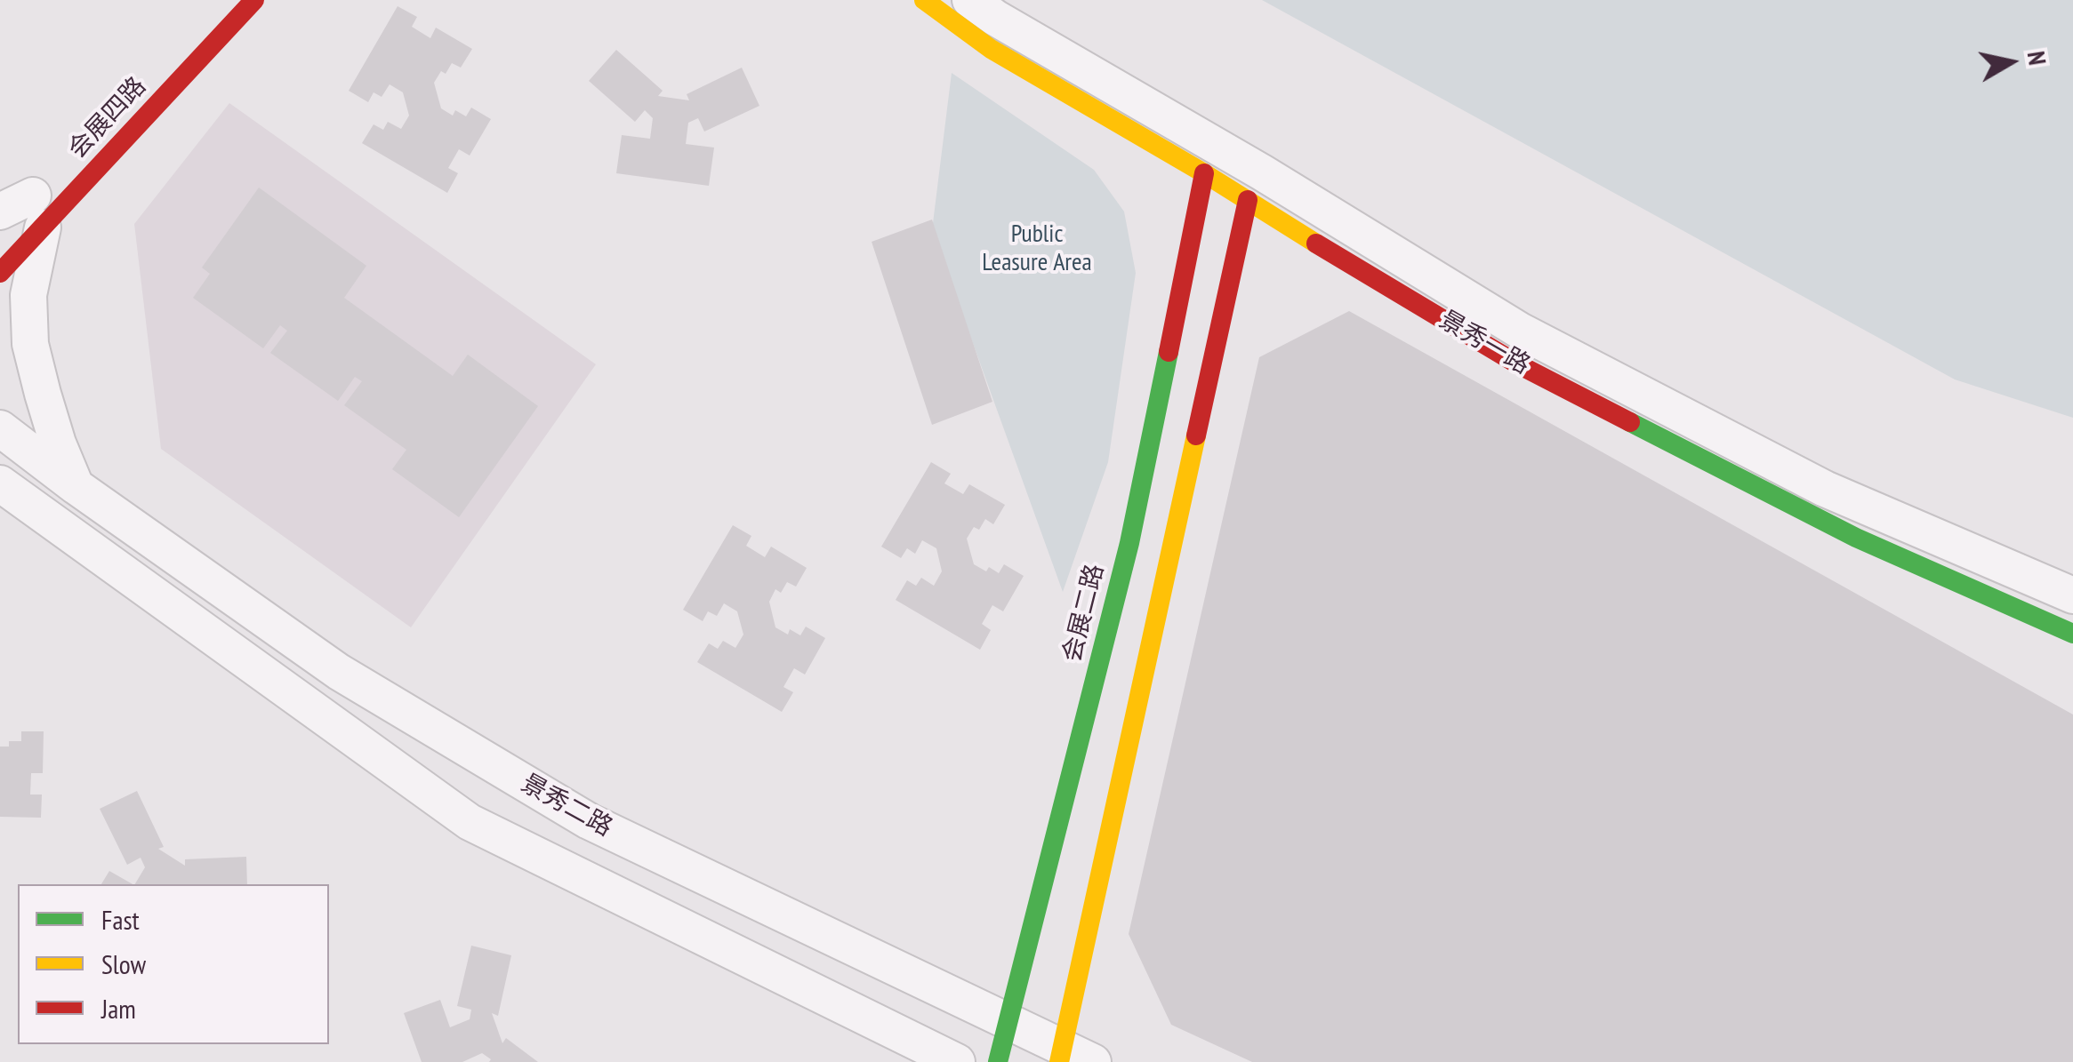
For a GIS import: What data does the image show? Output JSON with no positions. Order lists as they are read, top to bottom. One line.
{"streets":{"main road":["会展四路","景秀一路","会展二路"],"street":["景秀二路"]},"crossings":[["景秀一路","会展二路"],["会展二路","景秀二路"]],"parks":["Public Leasure Area"],"legend":["Fast","Slow","Jam"],"north":"right"}
